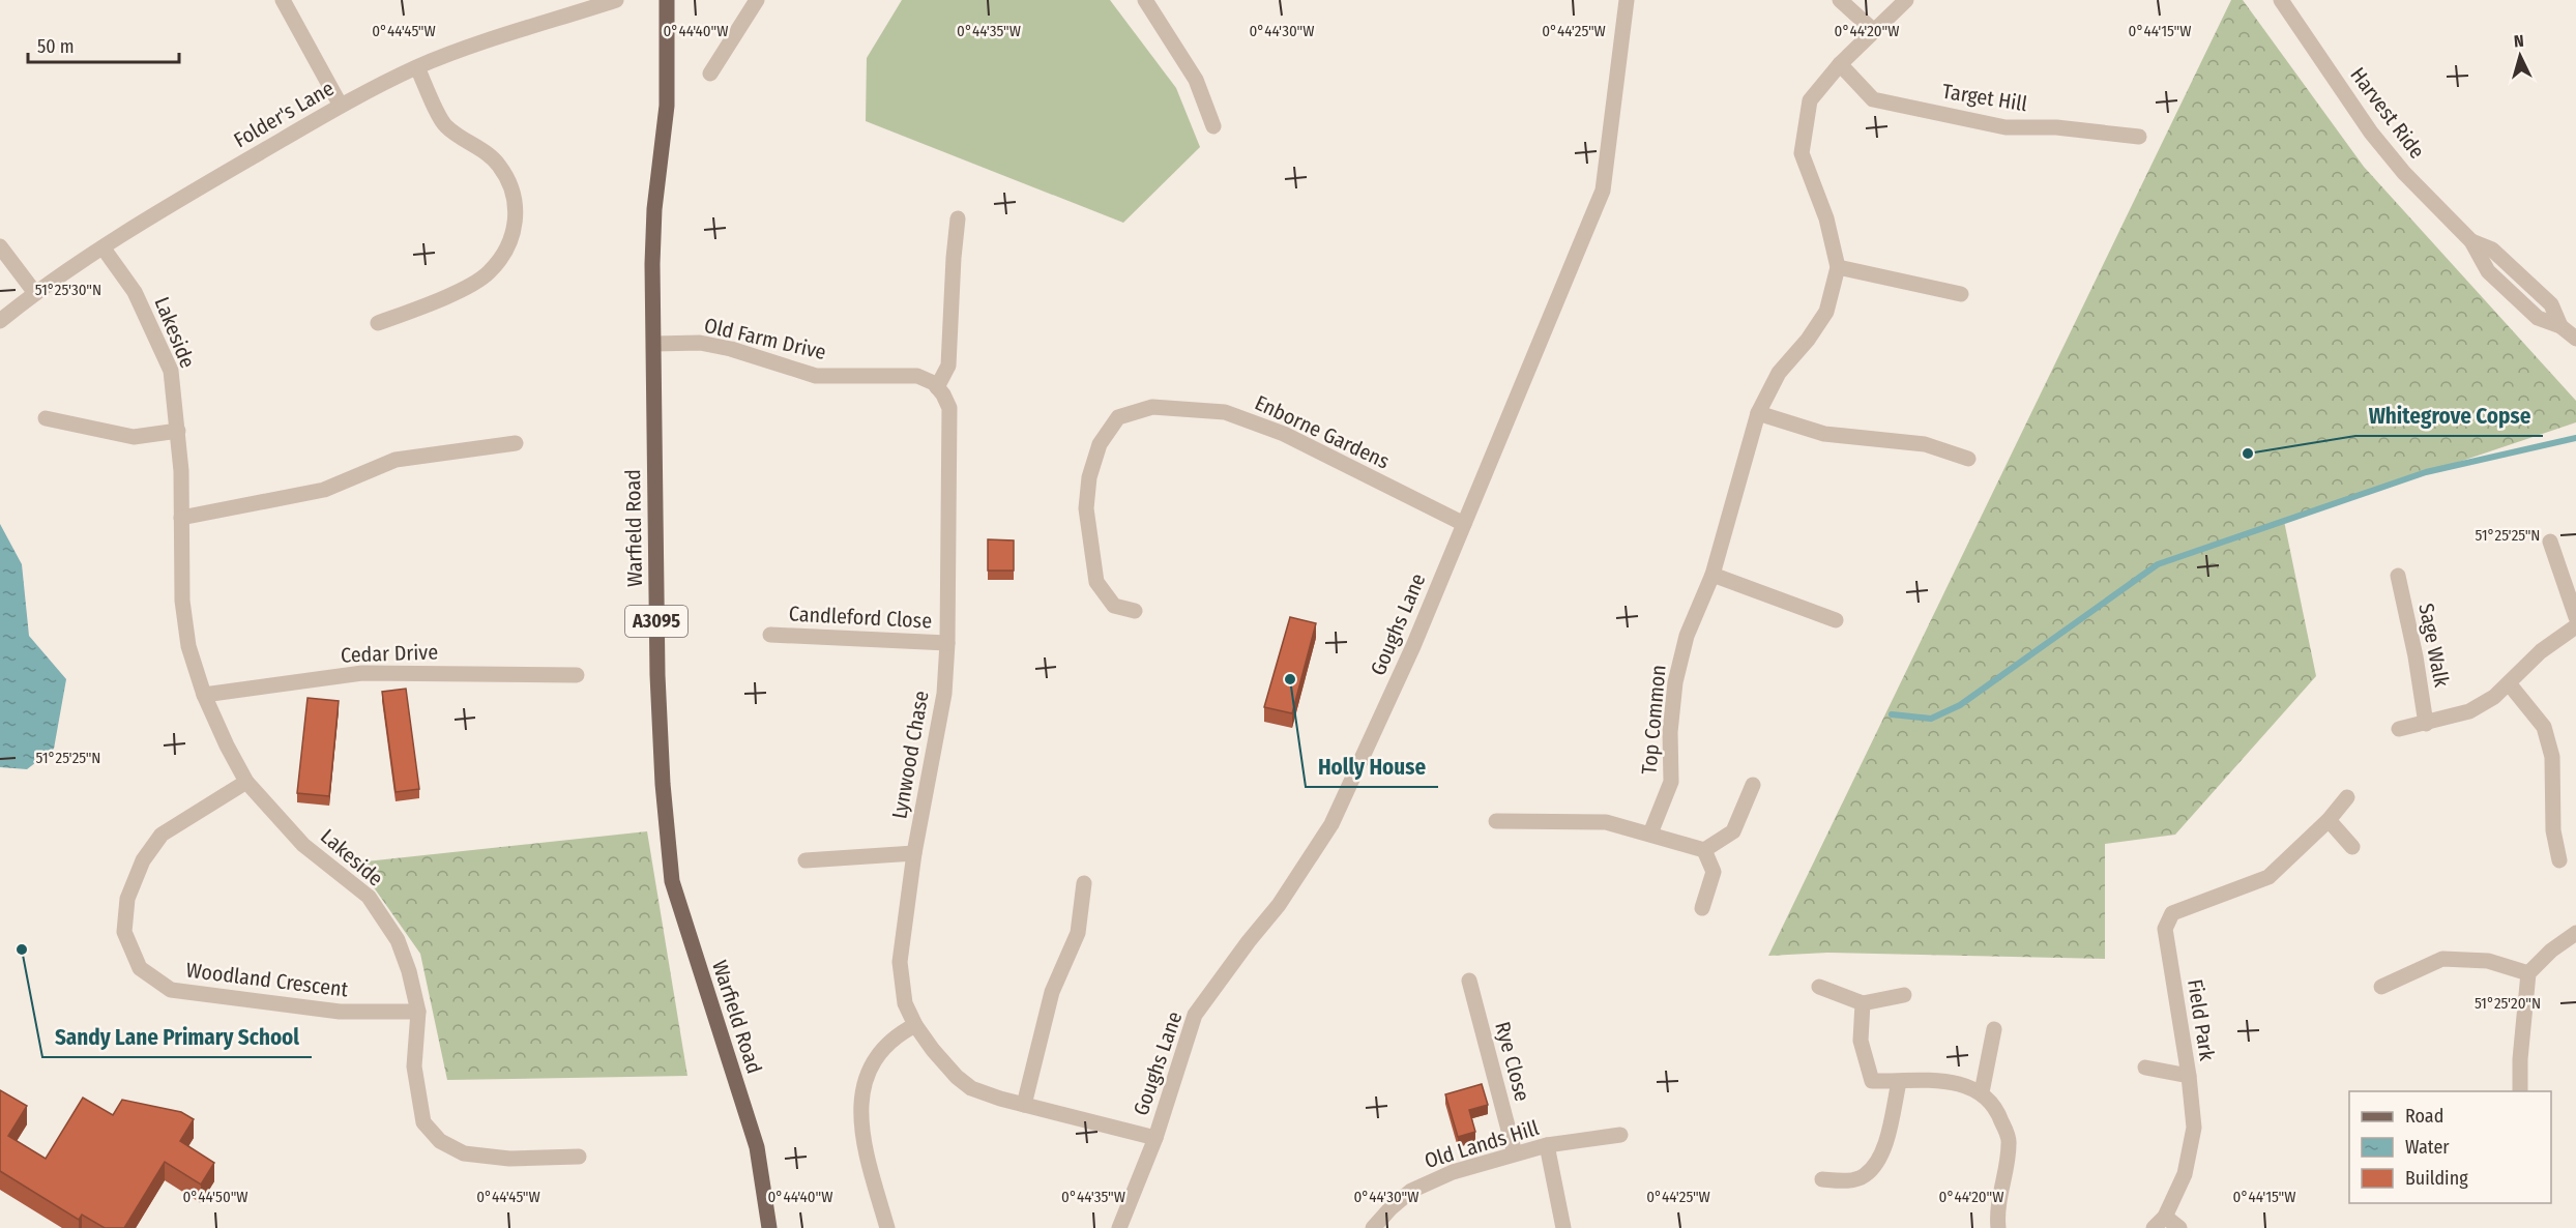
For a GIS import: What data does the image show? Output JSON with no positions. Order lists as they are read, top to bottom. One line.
{"streets":{"main road":["Warfield Road","A3095"],"street":["Target Hill","Harvest Ride","Folder's Lane","Lakeside","Old Farm Drive","Enborne Gardens","Candleford Close","Goughs Lane","Sage Walk","Cedar Drive","Top Common","Lynwood Chase","Woodland Crescent","Field Park","Rye Close","Old Lands Hill"]},"crossings":[["Target Hill","Top Common"],["Folder's Lane","Lakeside"],["Lakeside","Cedar Drive"],["Lakeside","Woodland Crescent"],["Old Farm Drive","Warfield Road"],["Old Farm Drive","Lynwood Chase"],["Enborne Gardens","Goughs Lane"],["Candleford Close","Lynwood Chase"],["Goughs Lane","Lynwood Chase"],["Rye Close","Old Lands Hill"]],"places":["Whitegrove Copse","Holly House","Sandy Lane Primary School"],"legend":["Road","Water","Building"],"scale_bar":"50 m","north":"top","coordinates":["0°44'45\"W","0°44'40\"W","0°44'35\"W","0°44'30\"W","0°44'25\"W","0°44'20\"W","0°44'15\"W","51°25'30\"N","51°25'25\"N","51°25'20\"N","0°44'50\"W"]}
